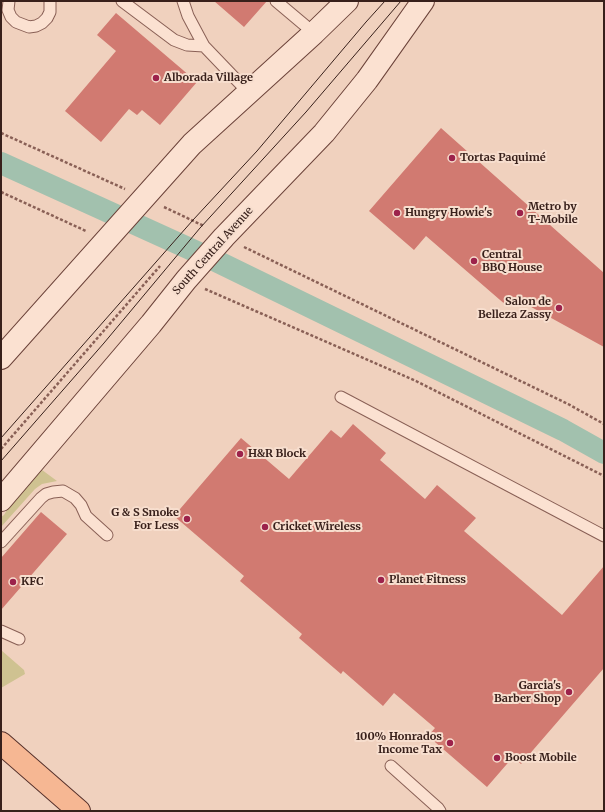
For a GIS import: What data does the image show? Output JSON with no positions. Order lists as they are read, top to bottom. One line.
{"streets":{"main road":["South Central Avenue"]},"places":["Alborada Village","Tortas Paquimé","Hungry Howie's","Metro by T-Mobile","Central BBQ House","Salon de Belleza Zassy","H&R Block","G & S Smoke For Less","Cricket Wireless","Planet Fitness","KFC","Garcia's Barber Shop","100% Honrados Income Tax","Boost Mobile"]}
